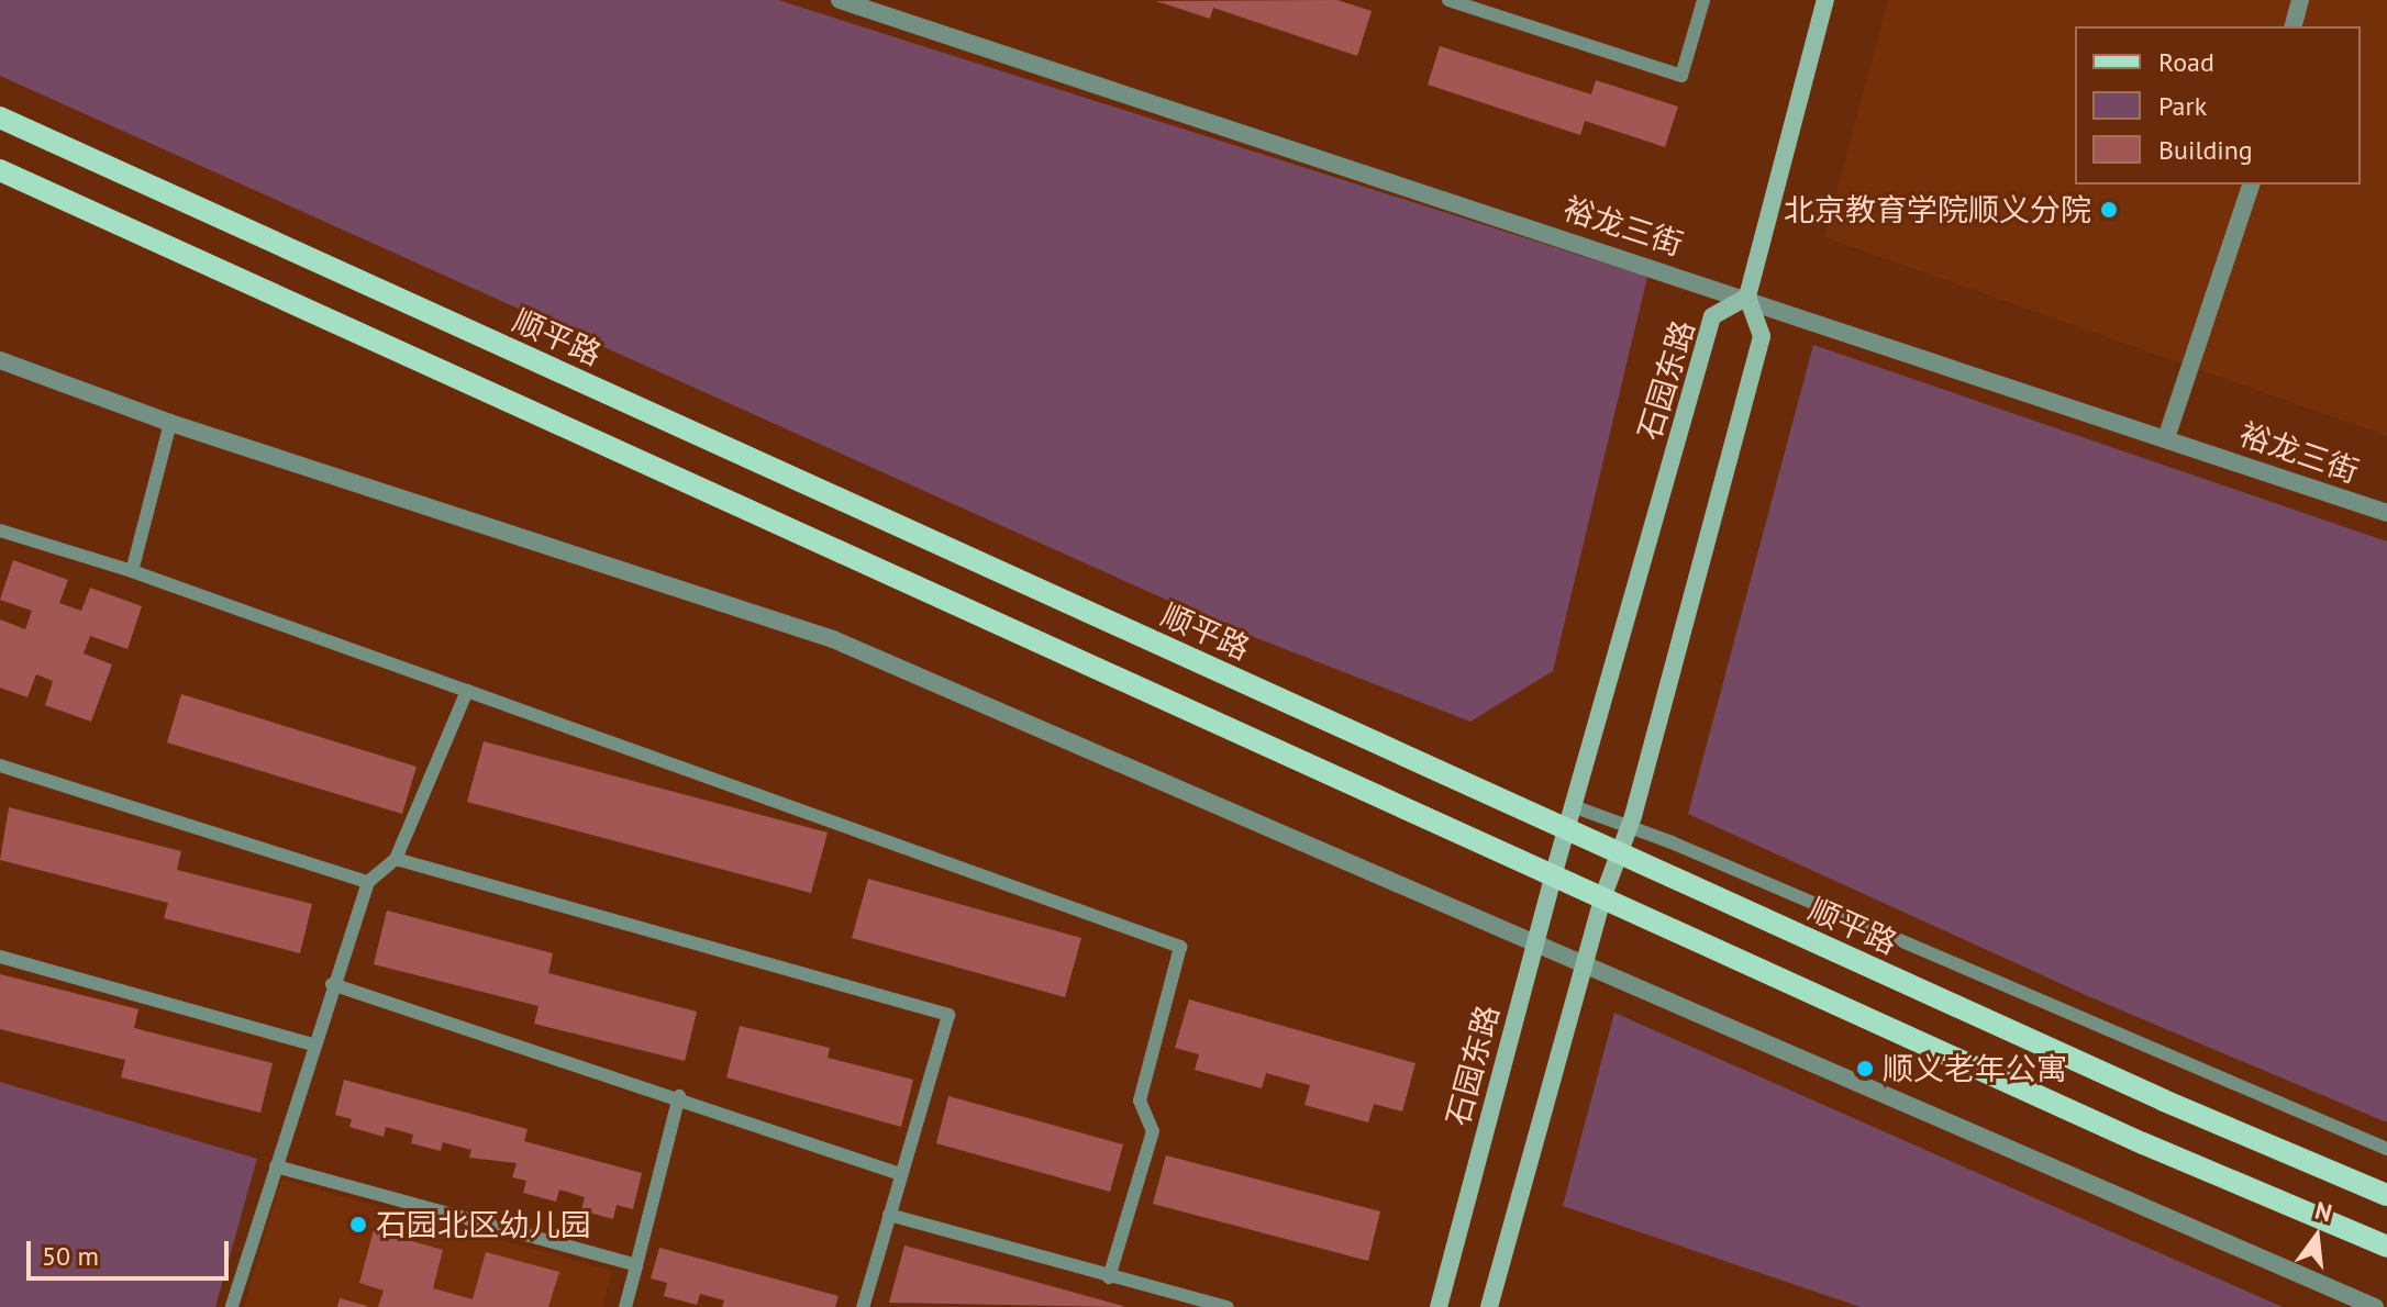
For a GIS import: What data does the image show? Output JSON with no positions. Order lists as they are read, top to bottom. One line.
{"streets":{"main road":["顺平路","石园东路"],"street":["裕龙三街"]},"crossings":[["裕龙三街","石园东路"],["顺平路","石园东路"]],"places":["北京教育学院顺义分院","顺义老年公寓","石园北区幼儿园"],"legend":["Road","Park","Building"],"scale_bar":"50 m","north":"top"}
